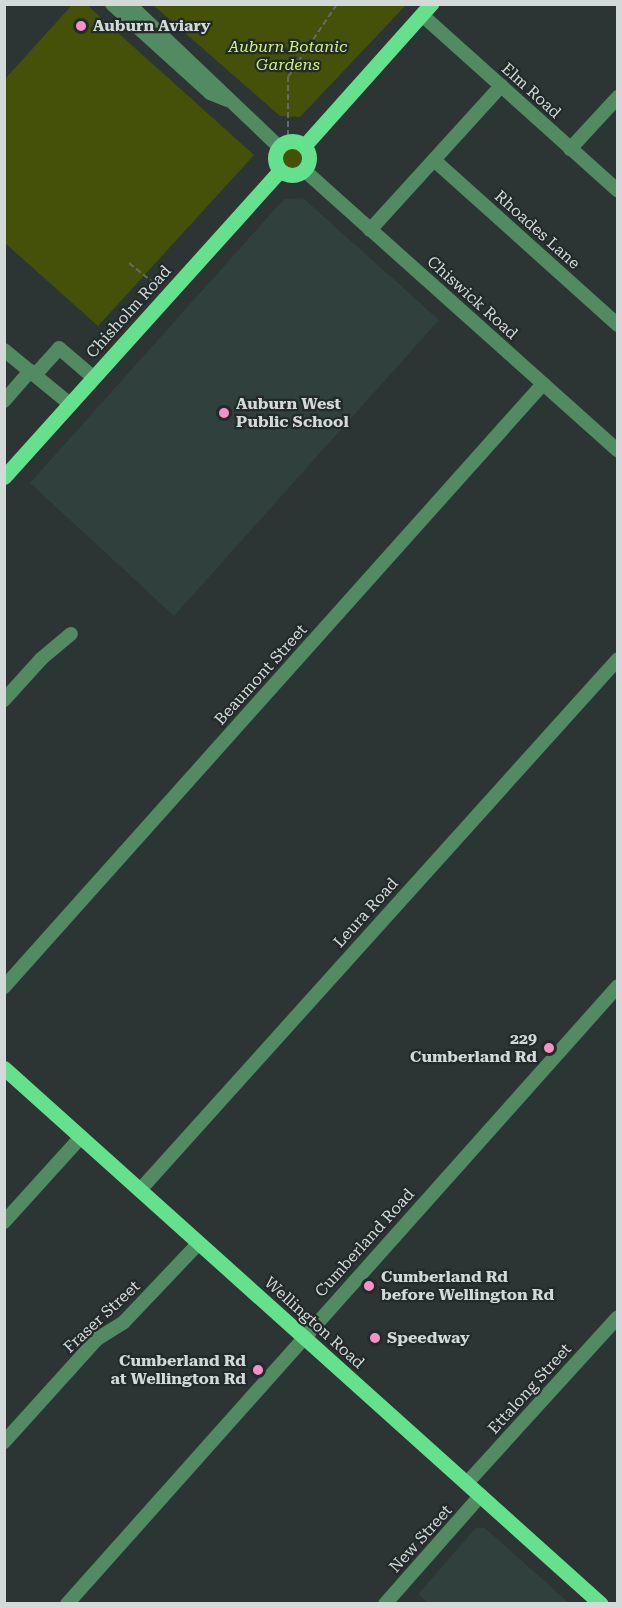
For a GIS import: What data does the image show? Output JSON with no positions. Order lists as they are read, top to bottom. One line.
{"streets":{"main road":["Chisholm Road","Wellington Road"],"street":["Elm Road","Rhoades Lane","Chiswick Road","Beaumont Street","Leura Road","Cumberland Road","Fraser Street","Ettalong Street","New Street"]},"crossings":[["Chiswick Road","Beaumont Street"],["Leura Road","Wellington Road"],["Cumberland Road","Wellington Road"],["Fraser Street","Wellington Road"],["Wellington Road","Ettalong Street"],["Wellington Road","New Street"]],"parks":["Auburn Botanic Gardens"],"places":["Auburn Aviary","Auburn West Public School","229 Cumberland Rd","Cumberland Rd before Wellington Rd","Speedway","Cumberland Rd at Wellington Rd"]}
